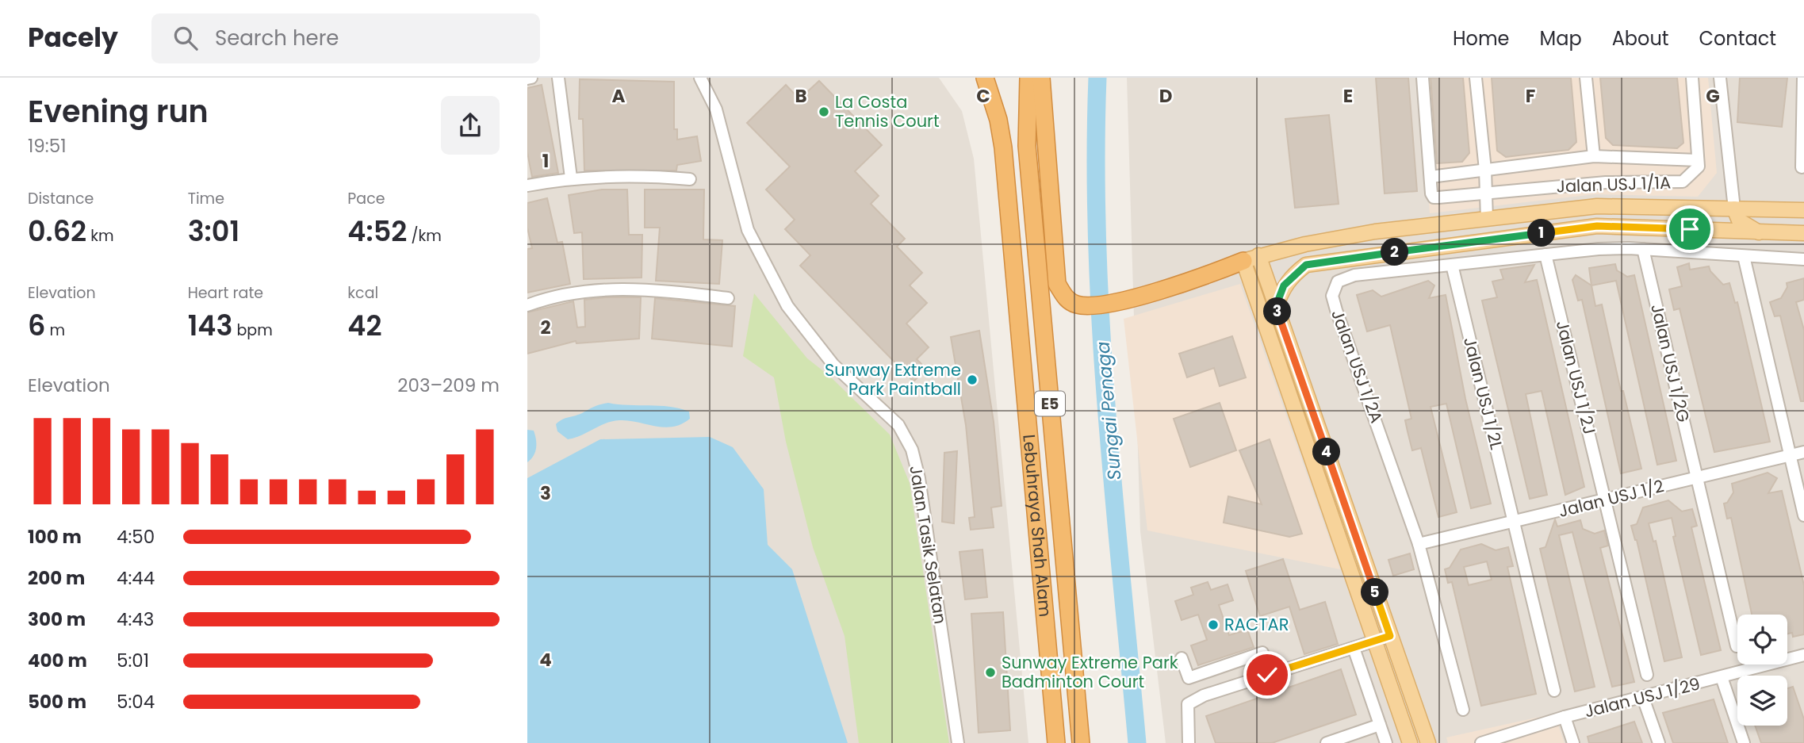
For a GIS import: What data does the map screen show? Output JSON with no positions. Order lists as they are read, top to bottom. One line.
{"streets":{"highway":["E5","Lebuhraya Shah Alam"],"street":["Jalan USJ 1/1A","Jalan USJ 1/2G","Jalan USJ 1/2A","Jalan USJ 1/2J","Jalan USJ 1/2L","Jalan USJ 1/2","Jalan Tasik Selatan","Jalan USJ 1/29"]},"crossings":[["Jalan USJ 1/2G","Jalan USJ 1/2A"],["Jalan USJ 1/2G","Jalan USJ 1/2"],["Jalan USJ 1/2A","Jalan USJ 1/2J"],["Jalan USJ 1/2A","Jalan USJ 1/2L"],["Jalan USJ 1/2A","Jalan USJ 1/2"],["Jalan USJ 1/2J","Jalan USJ 1/2"],["Jalan USJ 1/2L","Jalan USJ 1/2"]],"water":["Sungai Penaga"],"places":["La Costa Tennis Court","Sunway Extreme Park Paintball","RACTAR","Sunway Extreme Park Badminton Court"],"page":{"header":"Pacely","search":"Search here","nav":["Home","Map","About","Contact"],"heading":["Evening run","19:51"],"stats":[["Distance","0.62 km"],["Time","3:01"],["Pace","4:52 /km"],["Elevation","6 m"],["Heart rate","143 bpm"],["kcal","42"]],"pins":["1","2","3","4","5"],"chart":["Elevation","203–209 m"],"list":[{"name":"100 m","note":"4:50"},{"name":"200 m","note":"4:44"},{"name":"300 m","note":"4:43"},{"name":"400 m","note":"5:01"},{"name":"500 m","note":"5:04"}]},"grid":{"columns":["A","B","C","D","E","F","G"],"rows":["1","2","3","4"]}}
